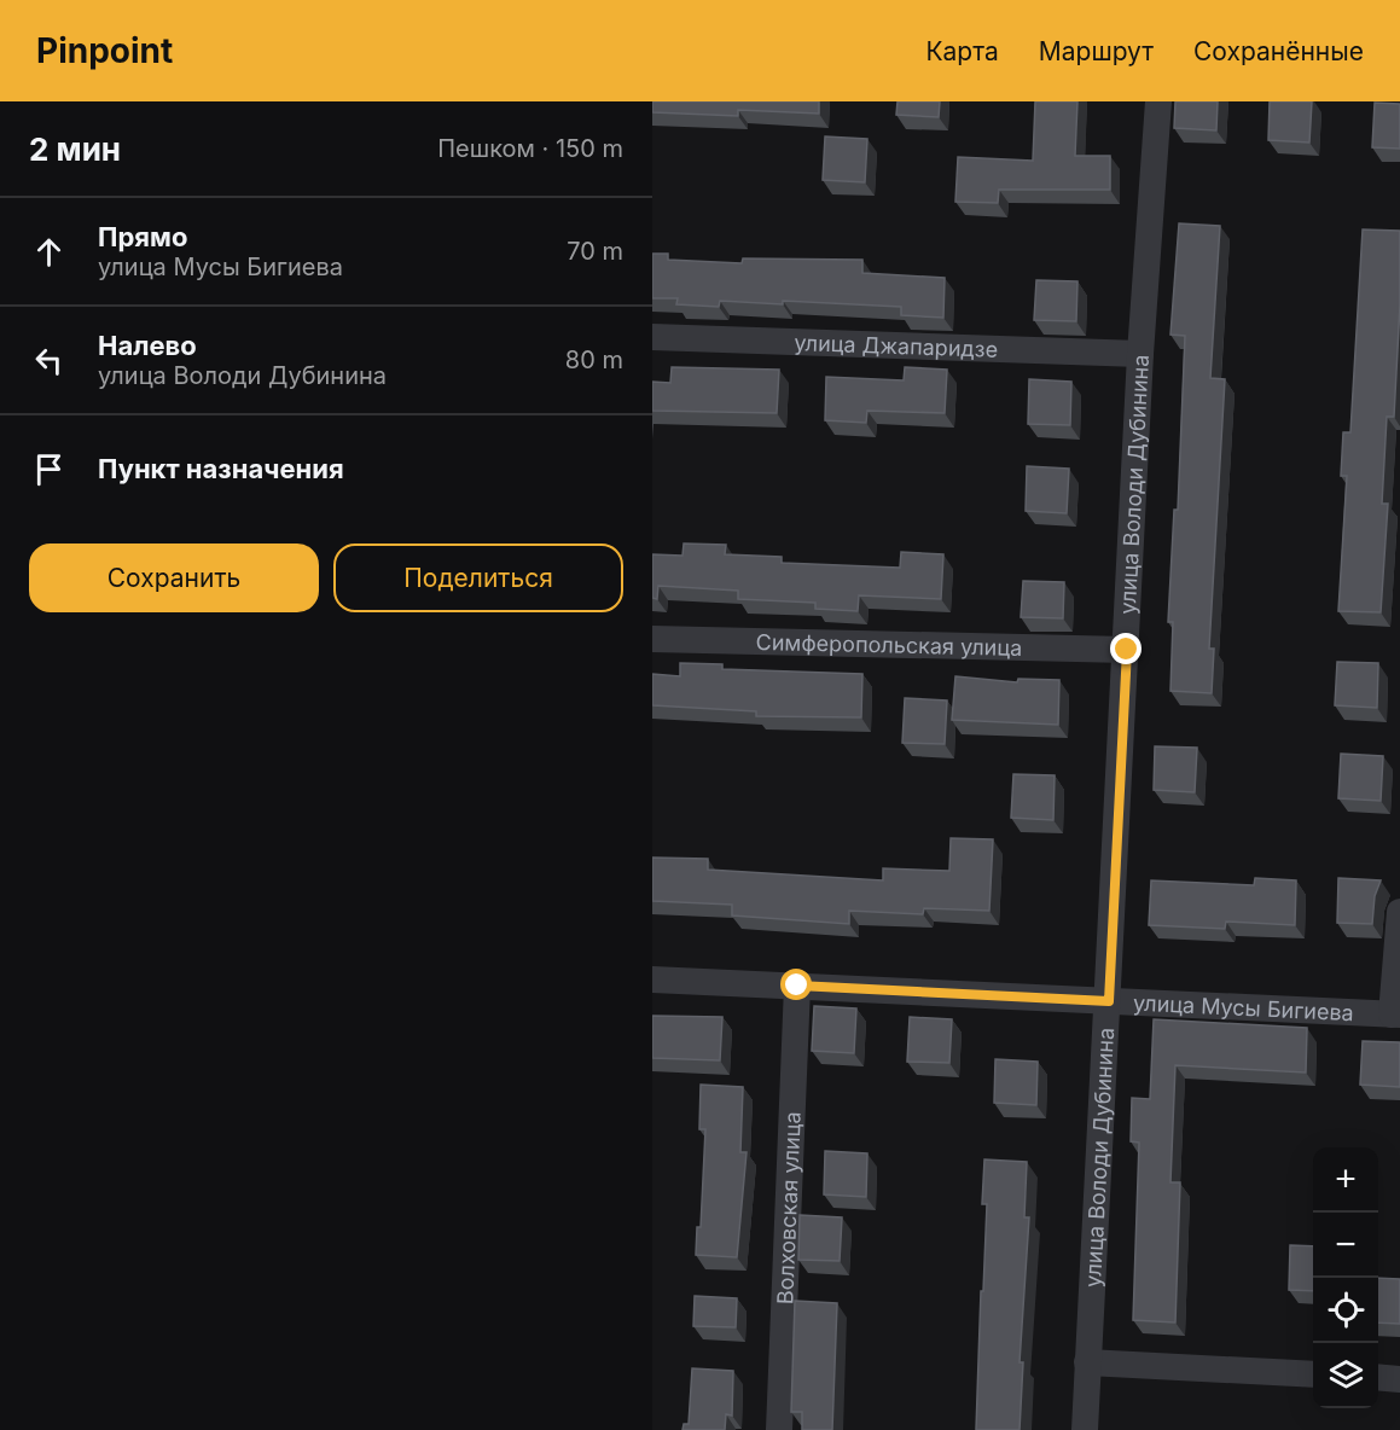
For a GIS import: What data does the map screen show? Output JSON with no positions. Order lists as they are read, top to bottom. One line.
{"streets":{"street":["улица Джапаридзе","улица Володи Дубинина","Симферопольская улица","улица Мусы Бигиева","Волховская улица"]},"crossings":[["улица Джапаридзе","улица Володи Дубинина"],["улица Володи Дубинина","Симферопольская улица"],["улица Володи Дубинина","улица Мусы Бигиева"],["улица Мусы Бигиева","Волховская улица"]],"page":{"header":"Pinpoint","nav":["Карта","Маршрут","Сохранённые"],"heading":["2 мин","Пешком · 150 m"],"list":[["Прямо","улица Мусы Бигиева","70 m"],["Налево","улица Володи Дубинина","80 m"],"Пункт назначения"],"buttons":["Сохранить","Поделиться"],"map_buttons":["+","−"]}}
